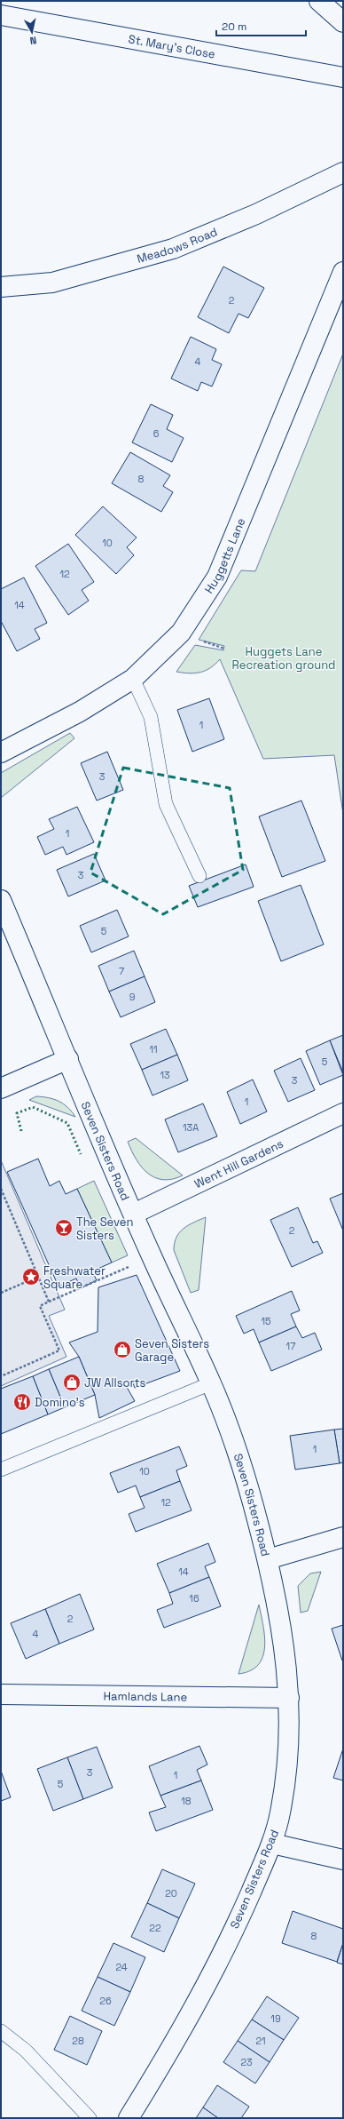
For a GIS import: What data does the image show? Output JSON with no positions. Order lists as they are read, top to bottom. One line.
{"streets":{"street":["St. Mary's Close","Meadows Road","Huggetts Lane","Seven Sisters Road","Went Hill Gardens","Hamlands Lane"]},"crossings":[["Seven Sisters Road","Went Hill Gardens"],["Seven Sisters Road","Hamlands Lane"]],"parks":["Huggets Lane Recreation ground"],"places":{"bar":["The Seven Sisters"],"place":["Freshwater Square"],"shop":["Seven Sisters Garage","JW Allsorts"],"restaurant":["Domino's"]},"house_numbers":["2","4","6","8","10","12","14","1","3","1","3","5","7","9","11","5","13","3","1","13A","2","15","17","1","10","12","14","16","2","4","3","1","5","18","20","22","8","24","26","19","28","21","23"],"scale_bar":"20 m","north":"bottom"}
